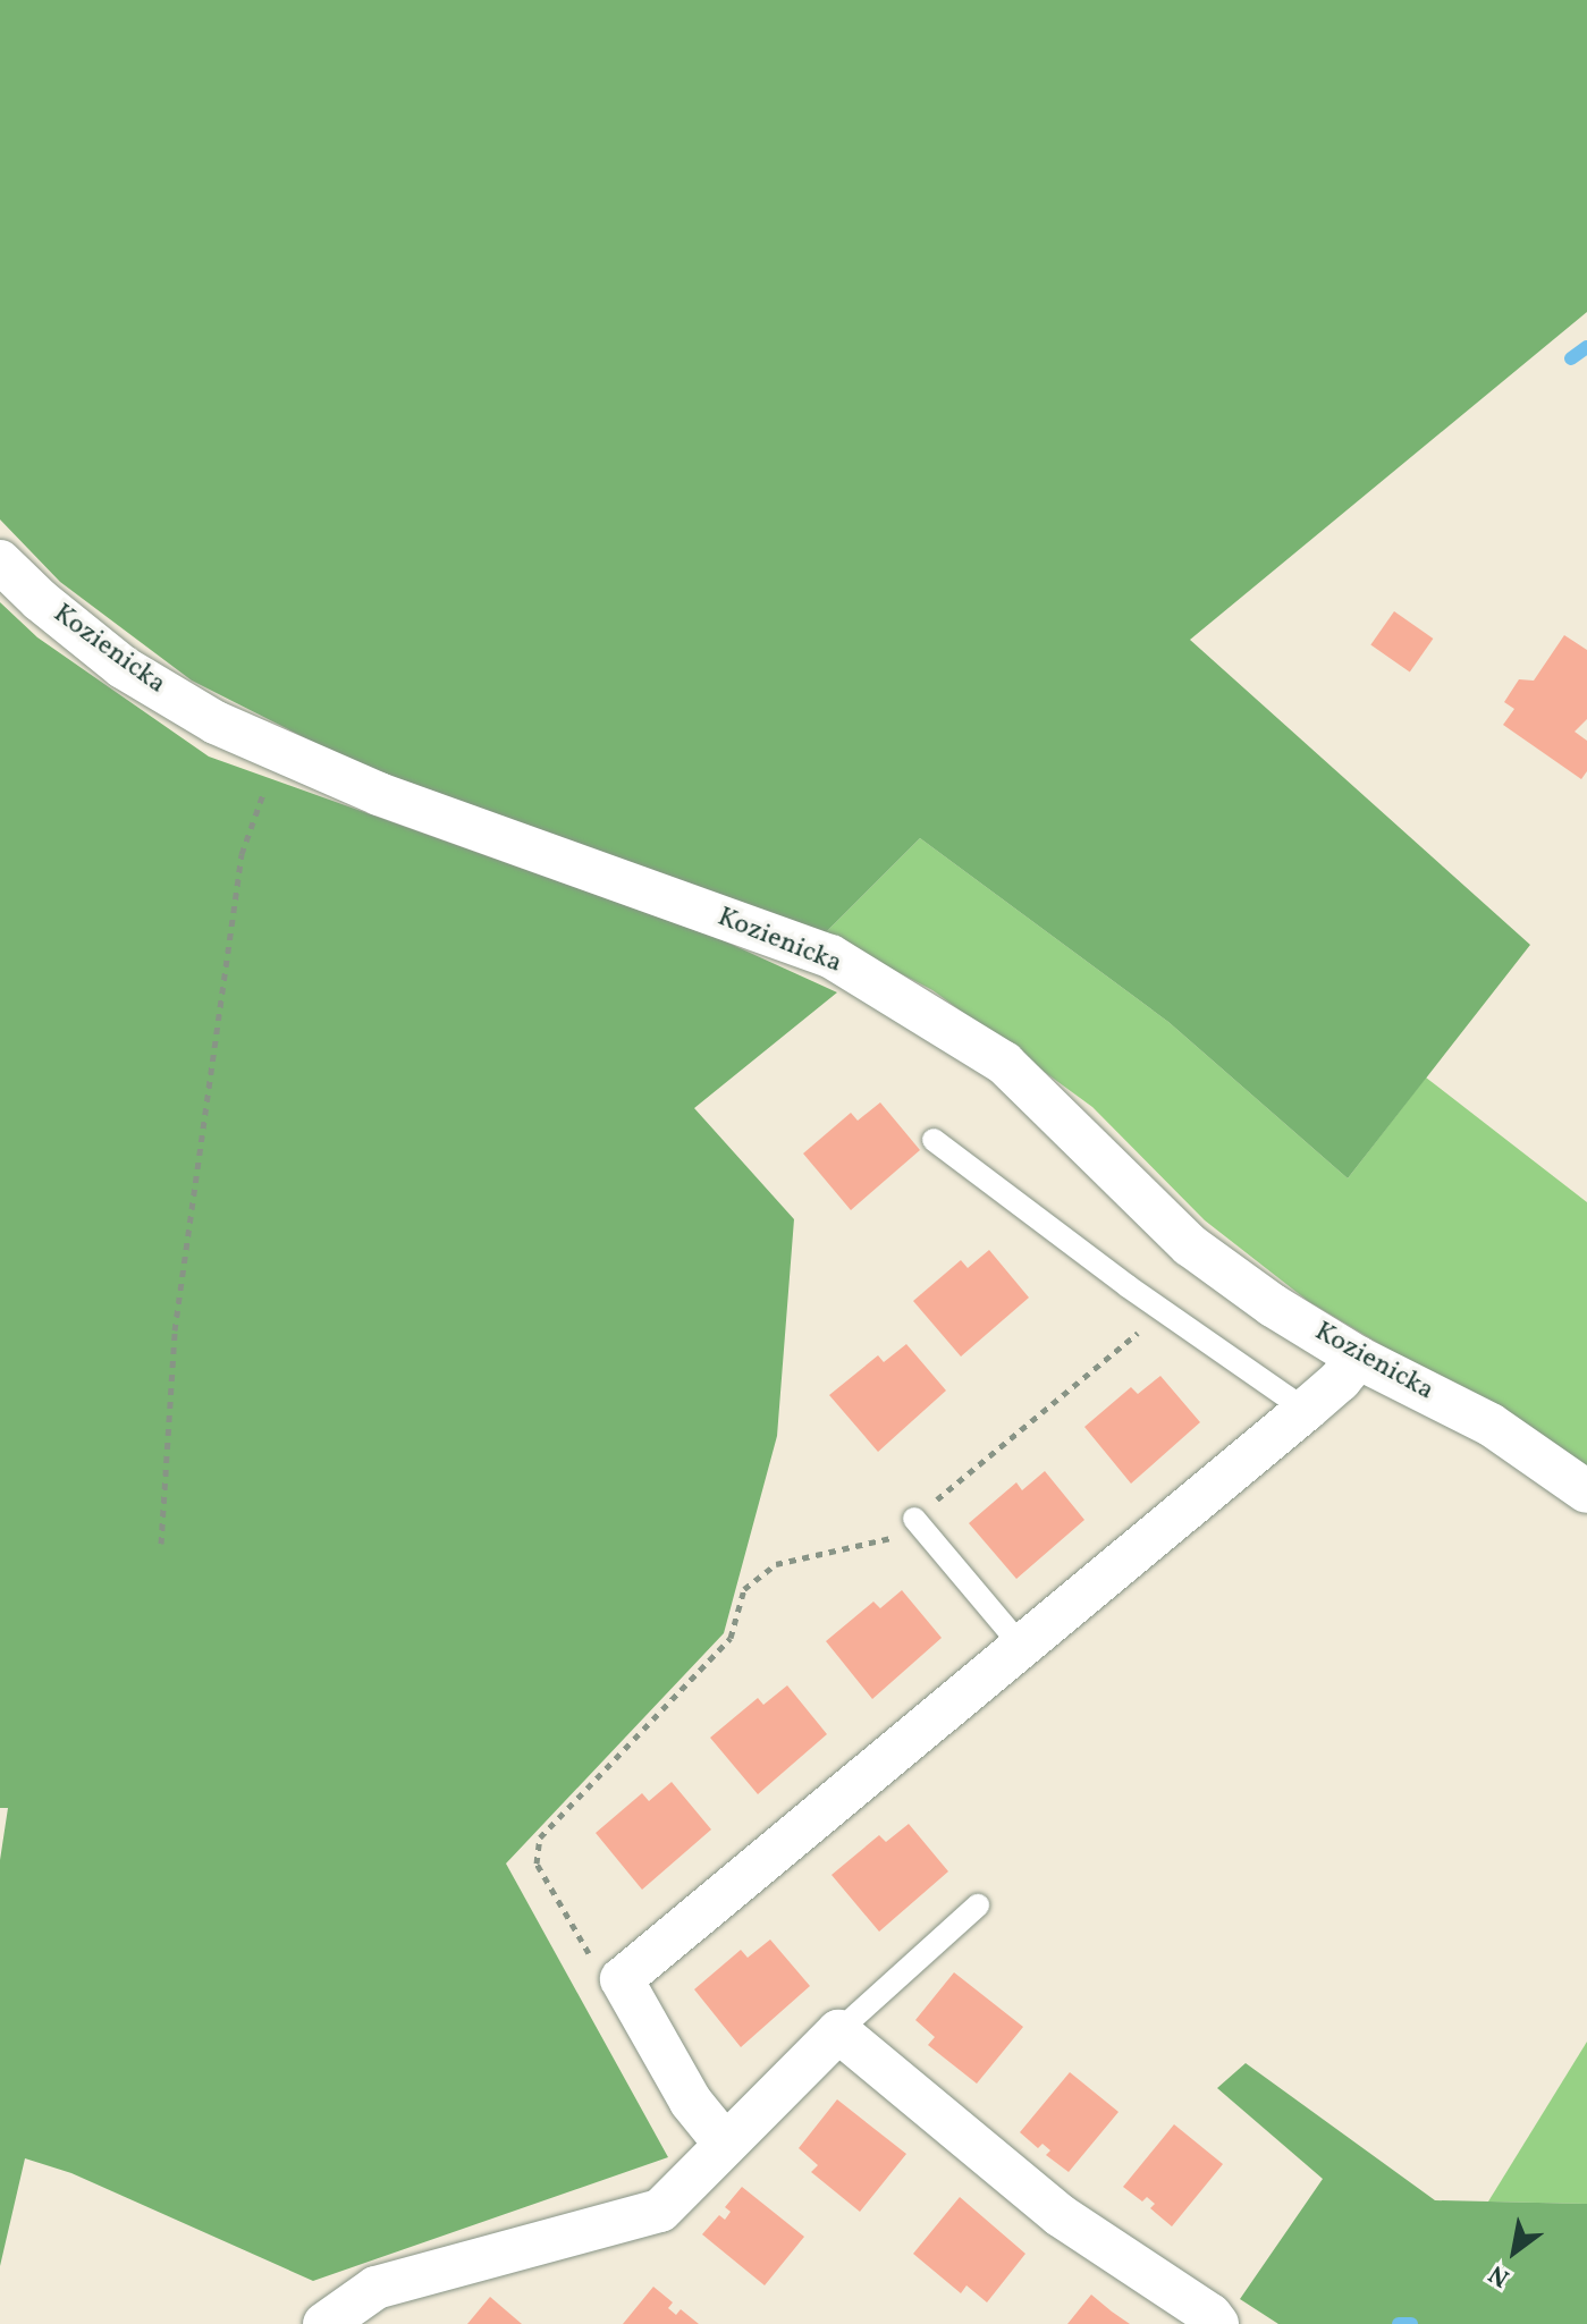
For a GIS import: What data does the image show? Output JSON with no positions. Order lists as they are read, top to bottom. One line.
{"streets":{"street":["Kozienicka"]},"north":"bottom left"}
